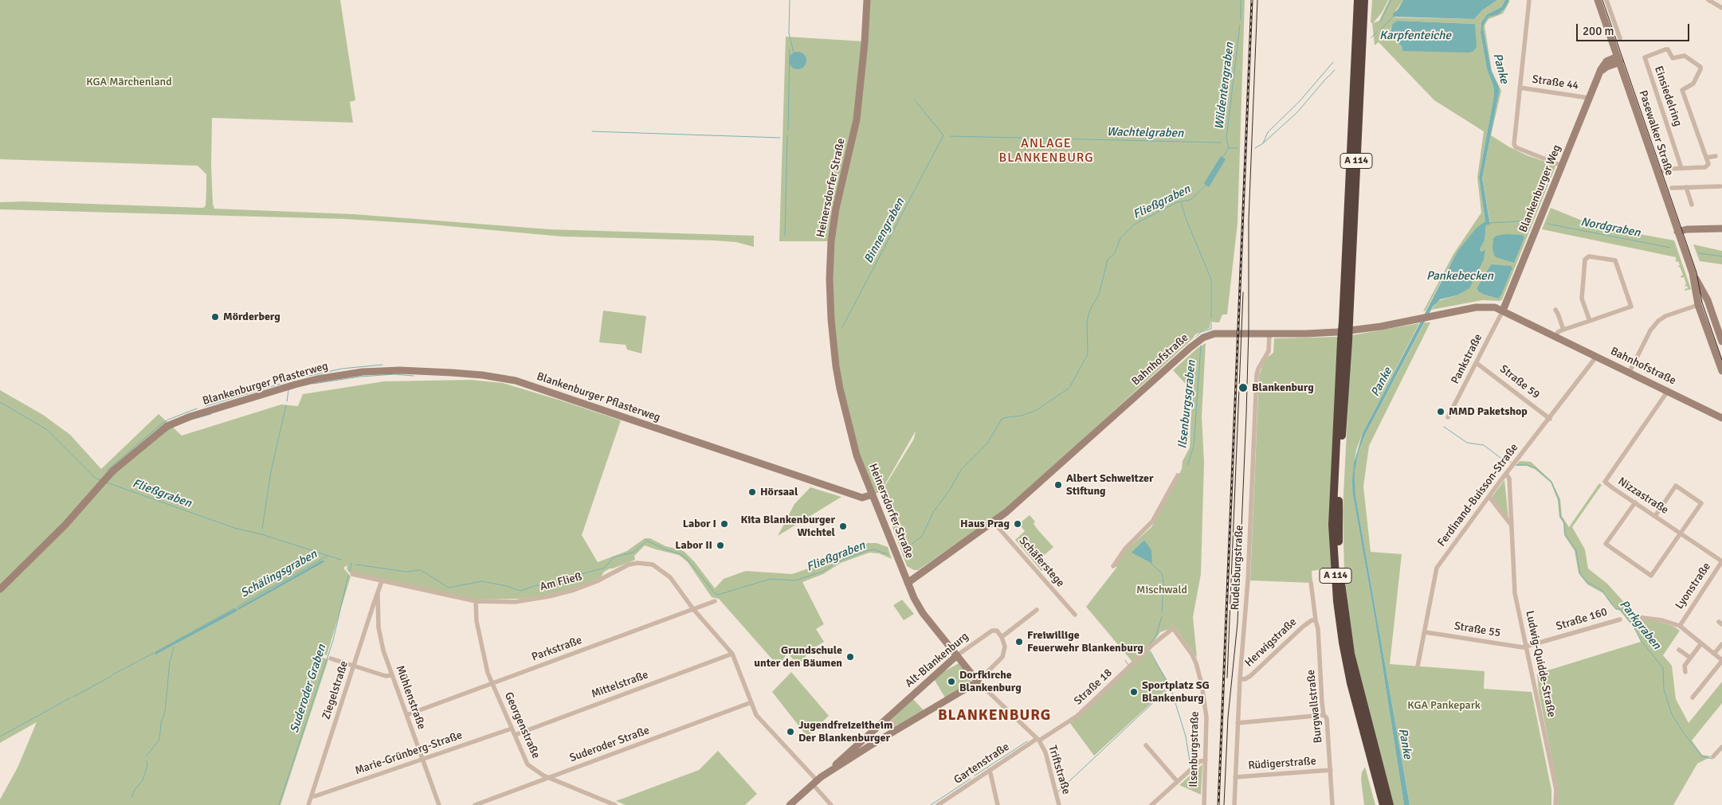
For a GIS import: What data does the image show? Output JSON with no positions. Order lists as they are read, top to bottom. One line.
{"streets":{"highway":["A 114"],"main road":["Pasewalker Straße","Heinersdorfer Straße","Blankenburger Weg","Bahnhofstraße","Blankenburger Pflasterweg","Alt-Blankenburg"],"street":["Straße 44","Einsiedelring","Pankstraße","Straße 59","Ferdinand-Buisson-Straße","Nizzastraße","Schäferstege","Rudelsburgstraße","Am Fließ","Lyonstraße","Straße 160","Straße 55","Herwigstraße","Parkstraße","Ludwig-Quidde-Straße","Mittelstraße","Straße 18","Ziegelstraße","Mühlenstraße","Burgwallstraße","Georgenstraße","Suderoder Straße","Ilsenburgstraße","Marie-Grünberg-Straße","Gartenstraße","Rüdigerstraße","Triftstraße"]},"crossings":[["Straße 44","Blankenburger Weg"],["Pasewalker Straße","Blankenburger Weg"],["Heinersdorfer Straße","Bahnhofstraße"],["Heinersdorfer Straße","Blankenburger Pflasterweg"],["Heinersdorfer Straße","Alt-Blankenburg"],["Blankenburger Weg","Pankstraße"],["Blankenburger Weg","Bahnhofstraße"],["Pankstraße","Bahnhofstraße"],["Pankstraße","Straße 59"],["Bahnhofstraße","Ferdinand-Buisson-Straße"],["Bahnhofstraße","Nizzastraße"],["Bahnhofstraße","Schäferstege"],["Bahnhofstraße","Rudelsburgstraße"],["Straße 59","Ferdinand-Buisson-Straße"],["Ferdinand-Buisson-Straße","Straße 55"],["Ferdinand-Buisson-Straße","Ludwig-Quidde-Straße"],["Nizzastraße","Lyonstraße"],["Rudelsburgstraße","Herwigstraße"],["Rudelsburgstraße","Rüdigerstraße"],["Am Fließ","Parkstraße"],["Am Fließ","Alt-Blankenburg"],["Am Fließ","Mittelstraße"],["Am Fließ","Ziegelstraße"],["Am Fließ","Georgenstraße"],["Am Fließ","Suderoder Straße"],["Straße 160","Straße 55"],["Straße 160","Ludwig-Quidde-Straße"],["Straße 55","Ludwig-Quidde-Straße"],["Herwigstraße","Burgwallstraße"],["Parkstraße","Mühlenstraße"],["Parkstraße","Georgenstraße"],["Mittelstraße","Georgenstraße"],["Straße 18","Ilsenburgstraße"],["Straße 18","Gartenstraße"],["Straße 18","Triftstraße"],["Ziegelstraße","Mühlenstraße"],["Ziegelstraße","Marie-Grünberg-Straße"],["Mühlenstraße","Marie-Grünberg-Straße"],["Burgwallstraße","Rüdigerstraße"],["Georgenstraße","Suderoder Straße"],["Georgenstraße","Marie-Grünberg-Straße"],["Gartenstraße","Triftstraße"]],"districts":["ANLAGE BLANKENBURG","BLANKENBURG"],"water":["Karpfenteiche","Panke","Wildentengraben","Wachtelgraben","Fließgraben","Nordgraben","Binnengraben","Pankebecken","Ilsenburgsgraben","Schälingsgraben","Parkgraben","Suderoder Graben"],"parks":["KGA Märchenland","Mischwald","KGA Pankepark"],"places":["Mörderberg","Blankenburg","MMD Paketshop","Albert Schweitzer Stiftung","Hörsaal","Labor I","Haus Prag","Kita Blankenburger Wichtel","Labor II","Freiwillige Feuerwehr Blankenburg","Grundschule unter den Bäumen","Dorfkirche Blankenburg","Sportplatz SG Blankenburg","Jugendfreizeitheim Der Blankenburger"],"scale_bar":"200 m"}
